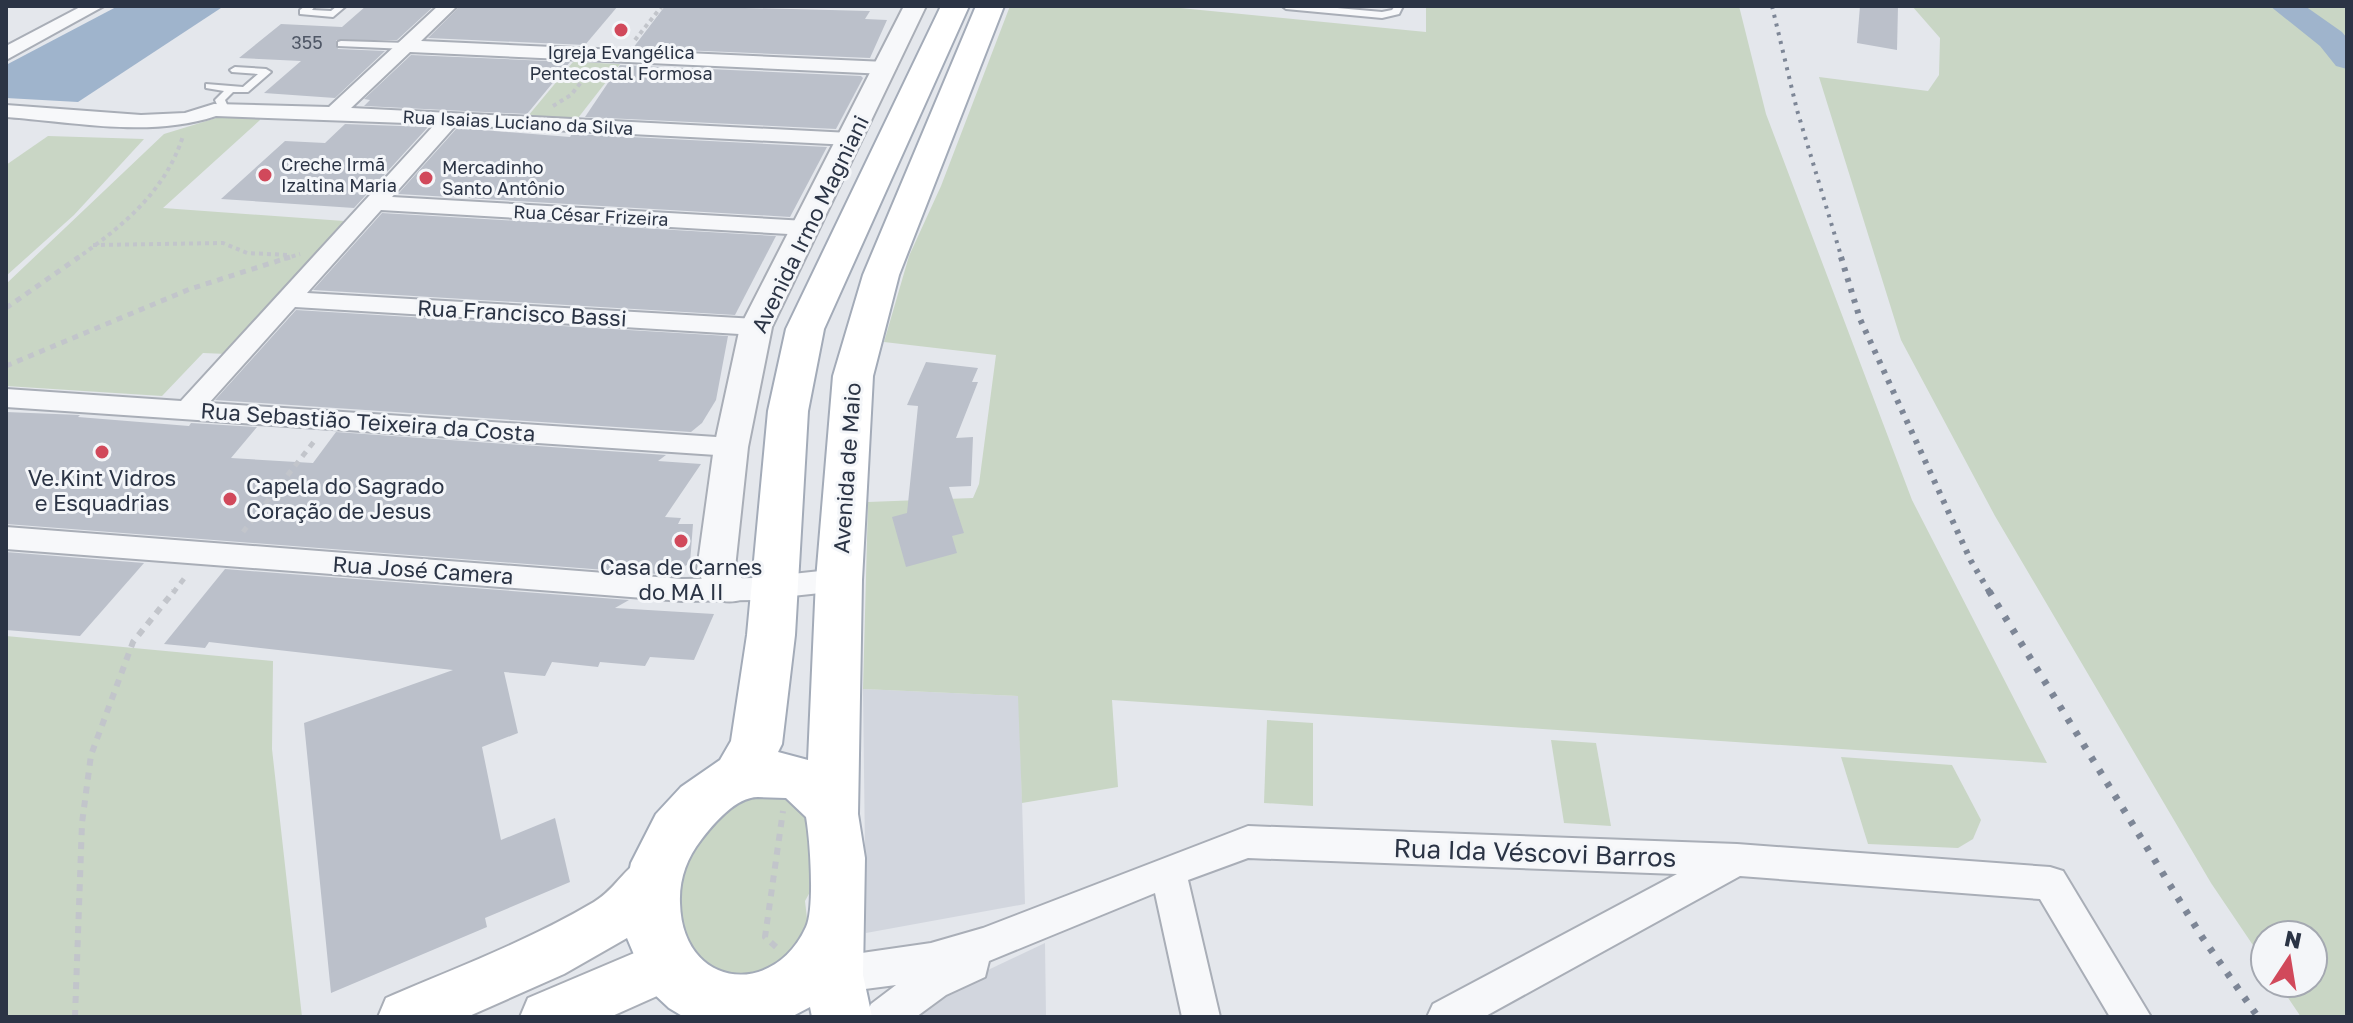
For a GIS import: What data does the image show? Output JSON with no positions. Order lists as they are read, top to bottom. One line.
{"streets":{"main road":["Avenida de Maio"],"street":["Rua Isaias Luciano da Silva","Rua César Frizeira","Avenida Irmo Magniani","Rua Francisco Bassi","Rua Sebastião Teixeira da Costa","Rua José Camera","Rua Ida Véscovi Barros"]},"crossings":[["Rua Isaias Luciano da Silva","Avenida Irmo Magniani"],["Rua César Frizeira","Avenida Irmo Magniani"],["Avenida Irmo Magniani","Rua Francisco Bassi"],["Avenida Irmo Magniani","Rua Sebastião Teixeira da Costa"],["Avenida Irmo Magniani","Avenida de Maio"],["Avenida Irmo Magniani","Rua José Camera"],["Avenida de Maio","Rua José Camera"],["Avenida de Maio","Rua Ida Véscovi Barros"]],"places":["Igreja Evangélica Pentecostal Formosa","Creche Irmã Izaltina Maria","Mercadinho Santo Antônio","Ve.Kint Vidros e Esquadrias","Capela do Sagrado Coração de Jesus","Casa de Carnes do MA II"],"house_numbers":["355"],"north":"top"}
